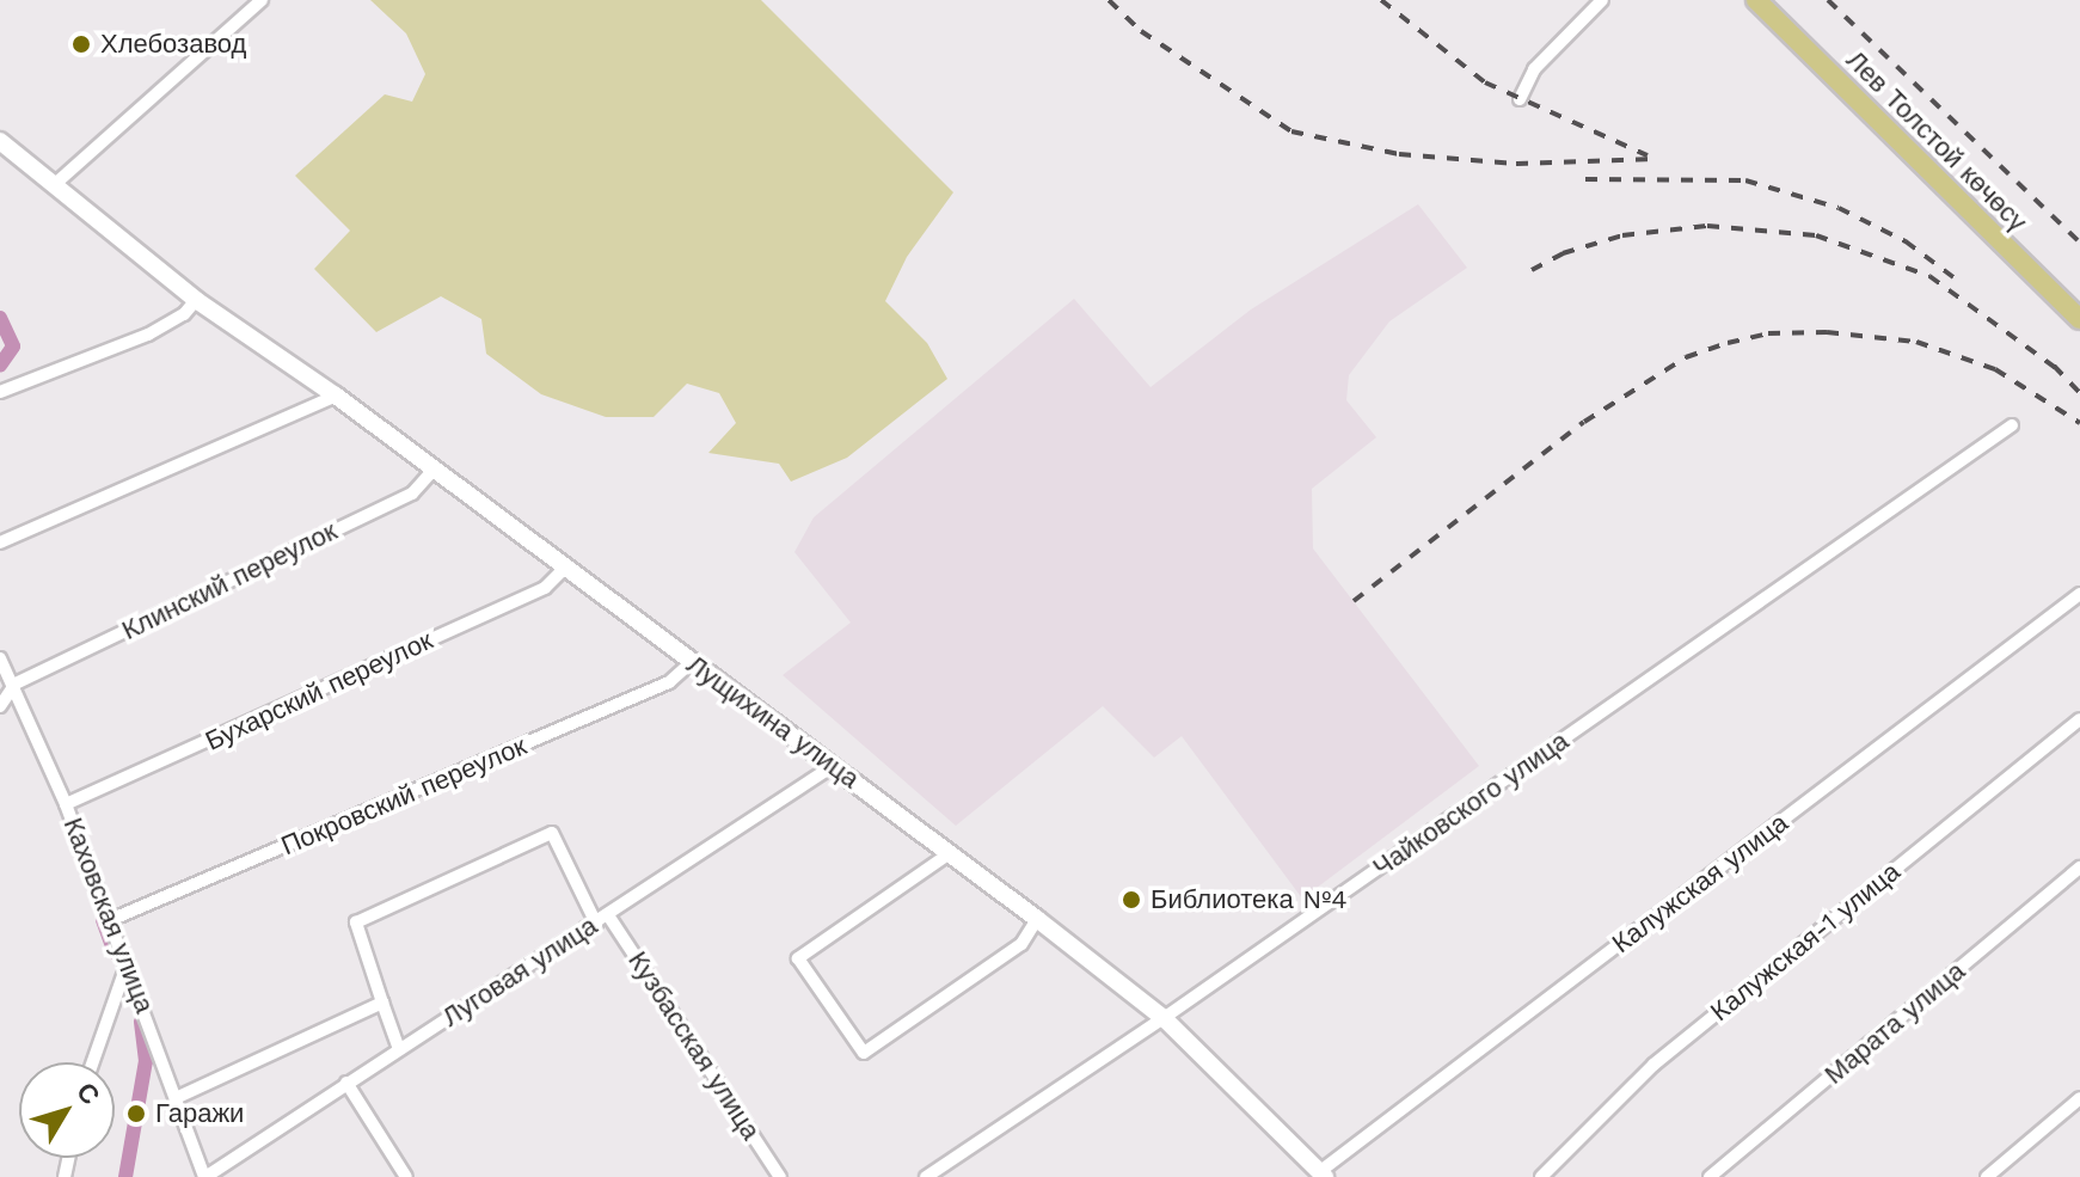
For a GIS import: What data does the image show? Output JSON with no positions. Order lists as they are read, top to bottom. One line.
{"streets":{"main road":["Лев Толстой көчөсү"],"street":["Клинский переулок","Бухарский переулок","Лущихина улица","Покровский переулок","Чайковского улица","Калужская улица","Каховская улица","Калужская-1 улица","Луговая улица","Марата улица","Кузбасская улица"]},"crossings":[["Клинский переулок","Лущихина улица"],["Клинский переулок","Каховская улица"],["Бухарский переулок","Лущихина улица"],["Бухарский переулок","Каховская улица"],["Лущихина улица","Покровский переулок"],["Лущихина улица","Чайковского улица"],["Лущихина улица","Калужская улица"],["Лущихина улица","Луговая улица"],["Покровский переулок","Каховская улица"],["Каховская улица","Луговая улица"],["Луговая улица","Кузбасская улица"]],"places":["Хлебозавод","Библиотека №4","Гаражи"],"north":"top right"}
